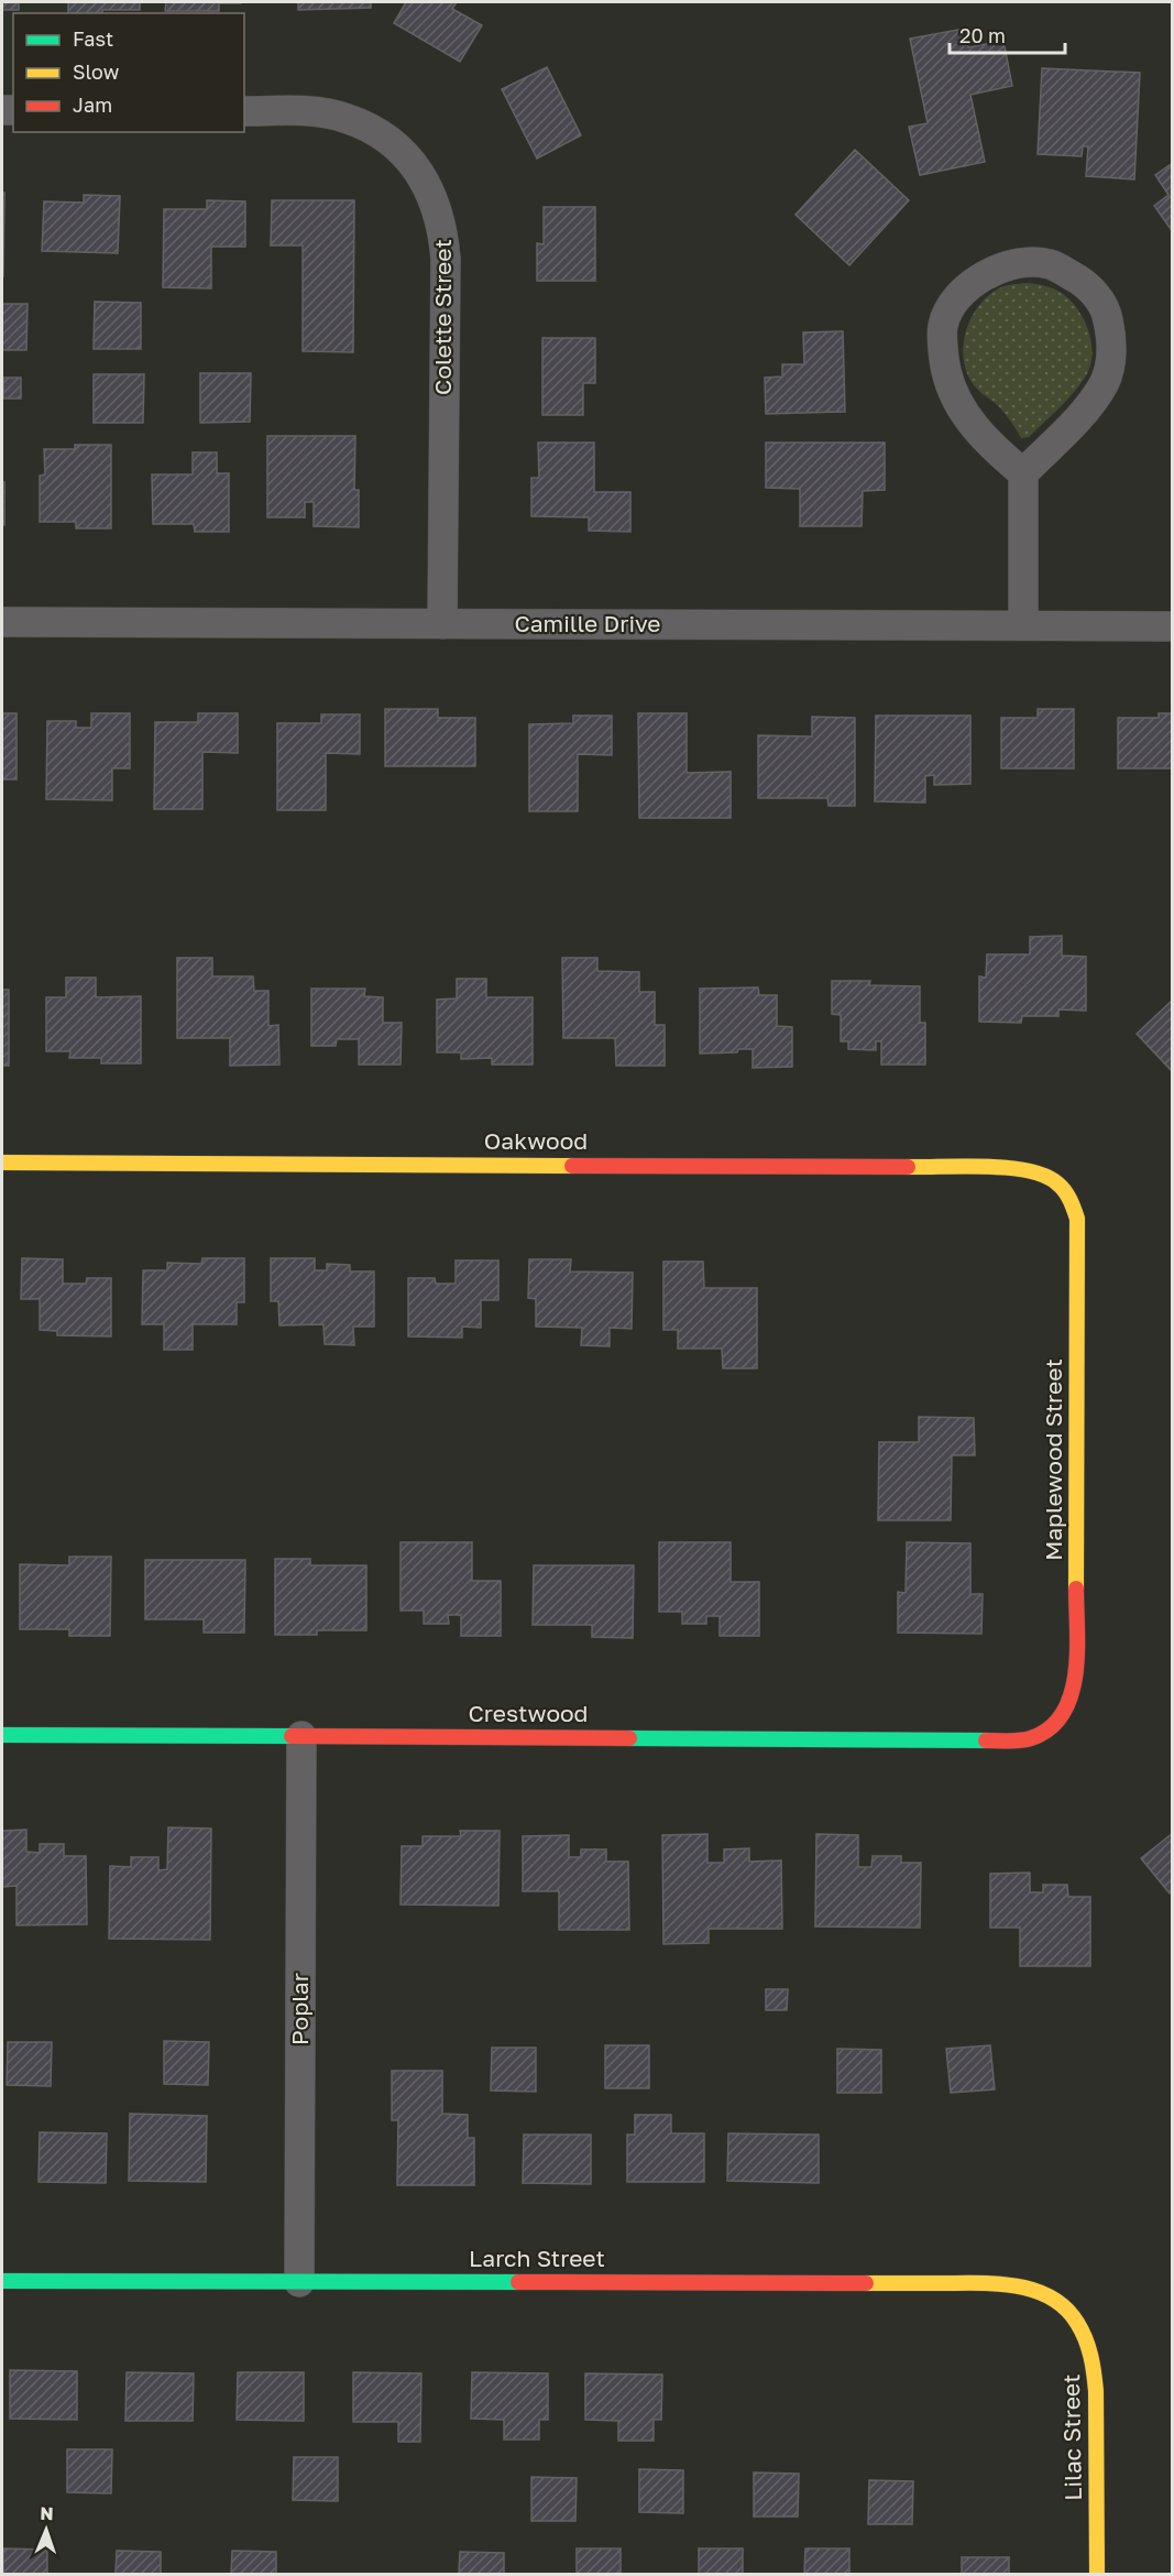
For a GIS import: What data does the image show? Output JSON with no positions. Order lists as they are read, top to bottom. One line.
{"streets":{"street":["Colette Street","Camille Drive","Oakwood","Maplewood Street","Crestwood","Poplar","Larch Street","Lilac Street"]},"crossings":[["Colette Street","Camille Drive"],["Oakwood","Maplewood Street"],["Maplewood Street","Crestwood"],["Crestwood","Poplar"],["Poplar","Larch Street"],["Larch Street","Lilac Street"]],"legend":["Fast","Slow","Jam"],"scale_bar":"20 m","north":"top"}
